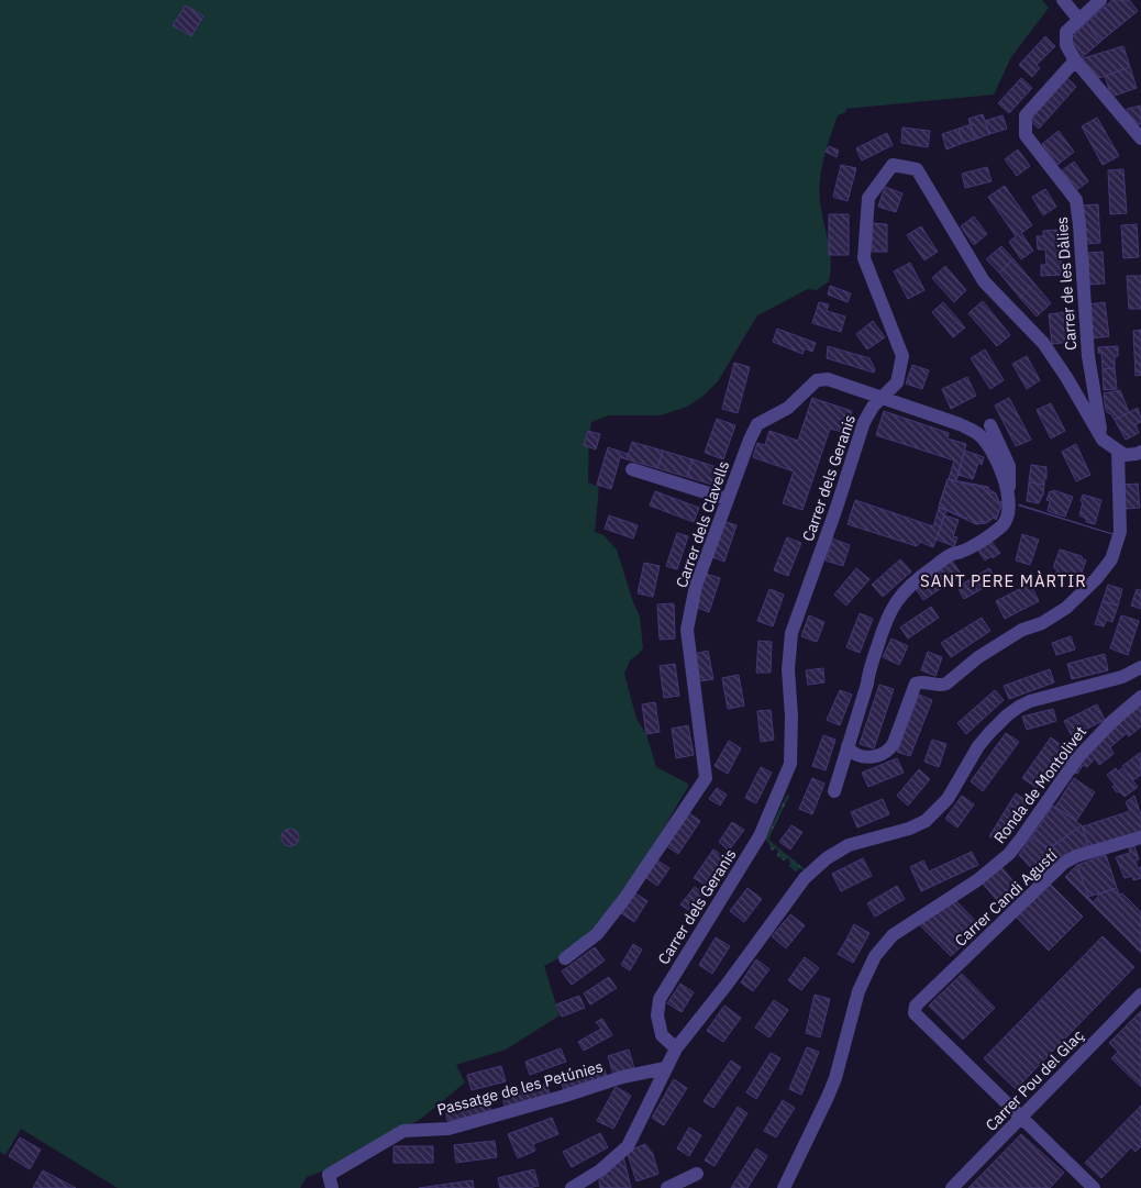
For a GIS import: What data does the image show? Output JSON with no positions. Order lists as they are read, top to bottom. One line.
{"streets":{"street":["Carrer de les Dàlies","Carrer dels Geranis","Carrer dels Clavells","Ronda de Montolivet","Carrer Candi Agustí","Carrer Pou del Glaç","Passatge de les Petúnies"]},"crossings":[["Carrer de les Dàlies","Carrer dels Geranis"],["Carrer dels Geranis","Carrer dels Clavells"],["Carrer Candi Agustí","Carrer Pou del Glaç"]],"districts":["SANT PERE MÀRTIR"]}
